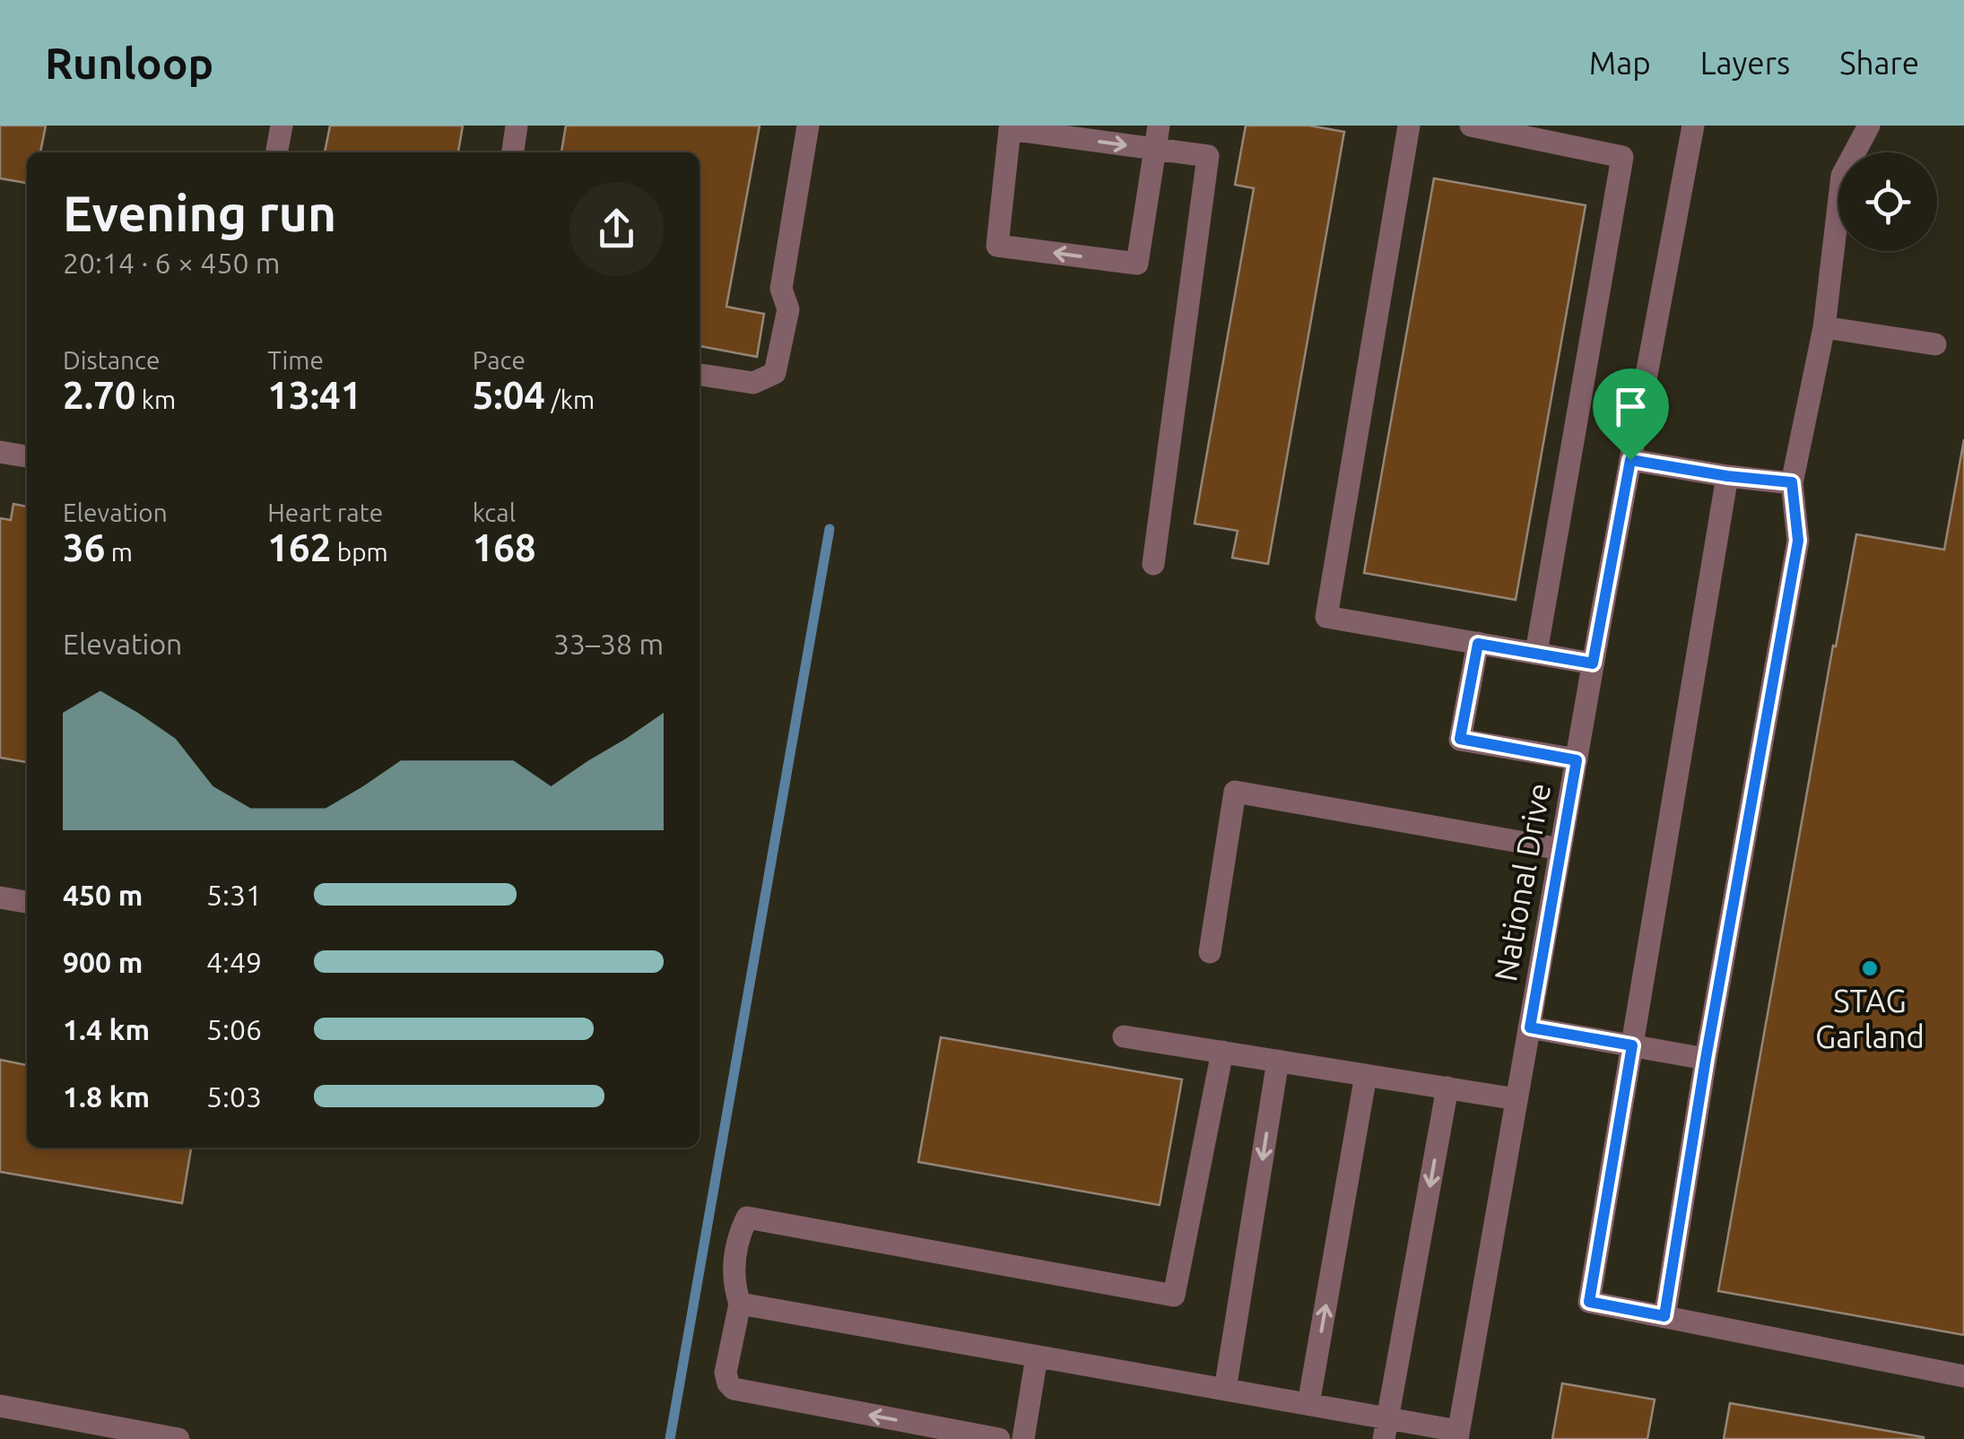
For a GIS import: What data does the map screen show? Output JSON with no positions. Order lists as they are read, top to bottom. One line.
{"streets":{"street":["National Drive"]},"places":["STAG Garland"],"page":{"header":"Runloop","nav":["Map","Layers","Share"],"heading":["Evening run","20:14 · 6 × 450 m"],"stats":[["Distance","2.70 km"],["Time","13:41"],["Pace","5:04 /km"],["Elevation","36 m"],["Heart rate","162 bpm"],["kcal","168"]],"chart":["Elevation","33–38 m"],"list":[{"name":"450 m","note":"5:31"},{"name":"900 m","note":"4:49"},{"name":"1.4 km","note":"5:06"},{"name":"1.8 km","note":"5:03"}]}}
